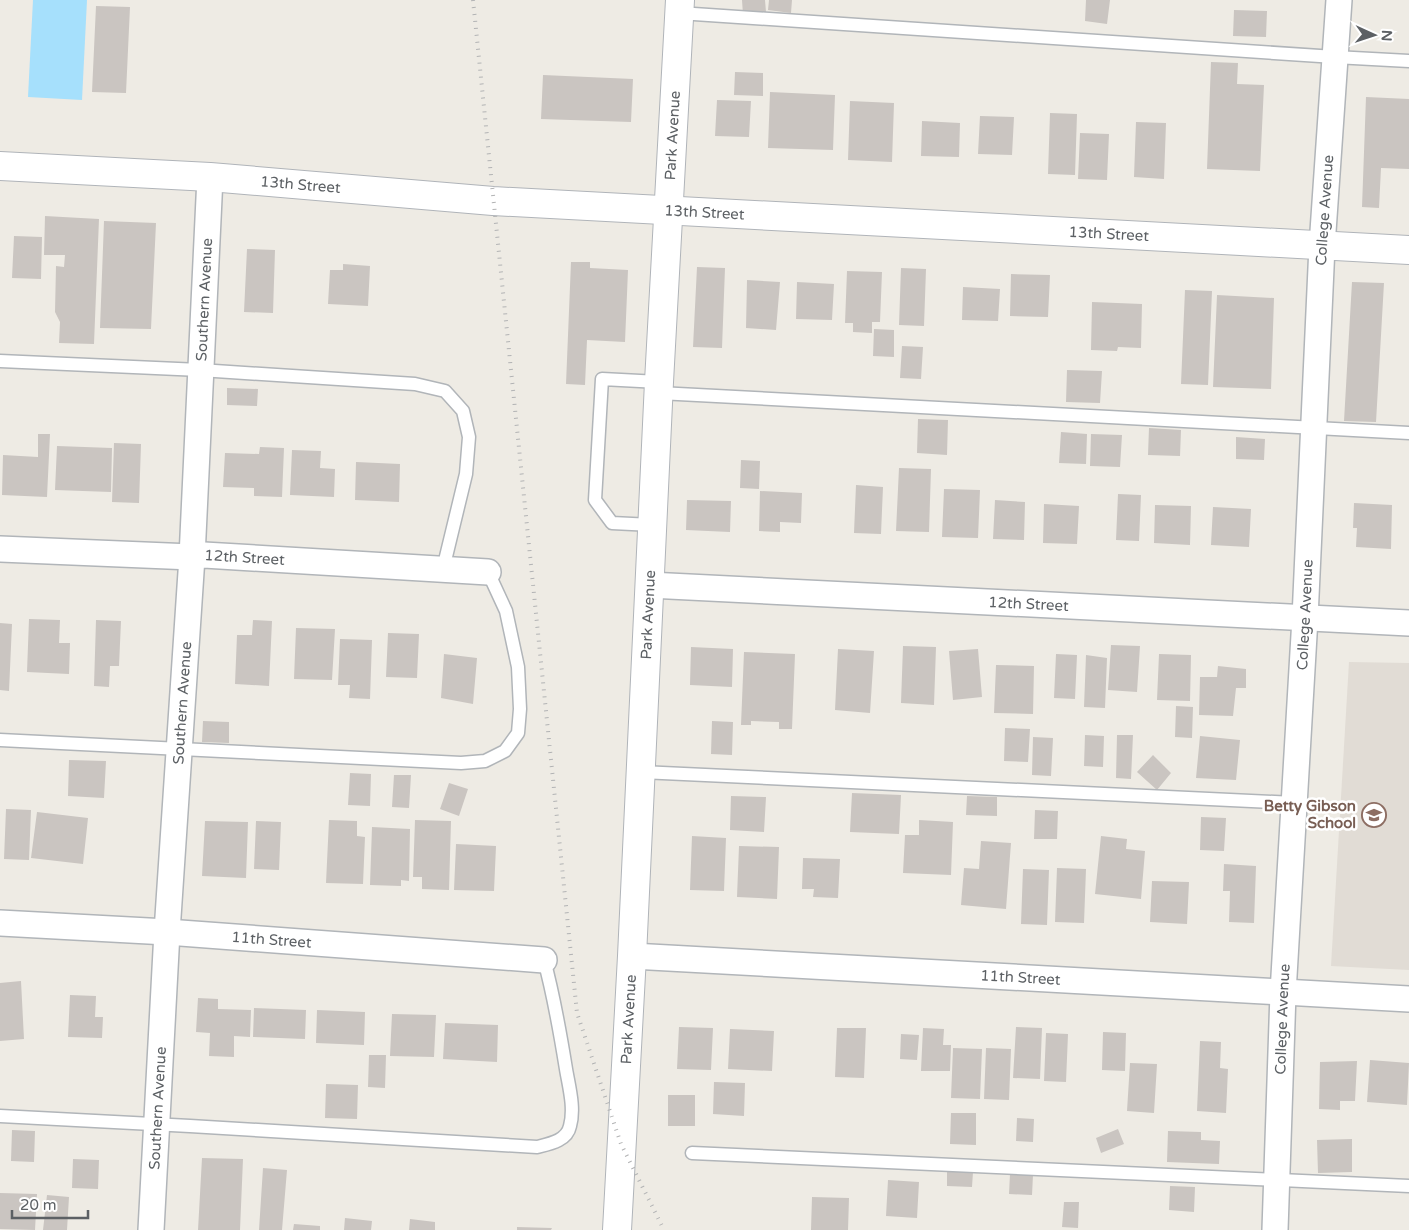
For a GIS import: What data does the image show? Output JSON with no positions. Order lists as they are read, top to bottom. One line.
{"streets":{"street":["Park Avenue","13th Street","College Avenue","Southern Avenue","12th Street","11th Street"]},"crossings":[["Park Avenue","13th Street"],["Park Avenue","12th Street"],["Park Avenue","11th Street"],["13th Street","College Avenue"],["13th Street","Southern Avenue"],["College Avenue","12th Street"],["College Avenue","11th Street"],["Southern Avenue","12th Street"],["Southern Avenue","11th Street"]],"places":{"school or university":["Betty Gibson School"]},"scale_bar":"20 m","north":"right"}
